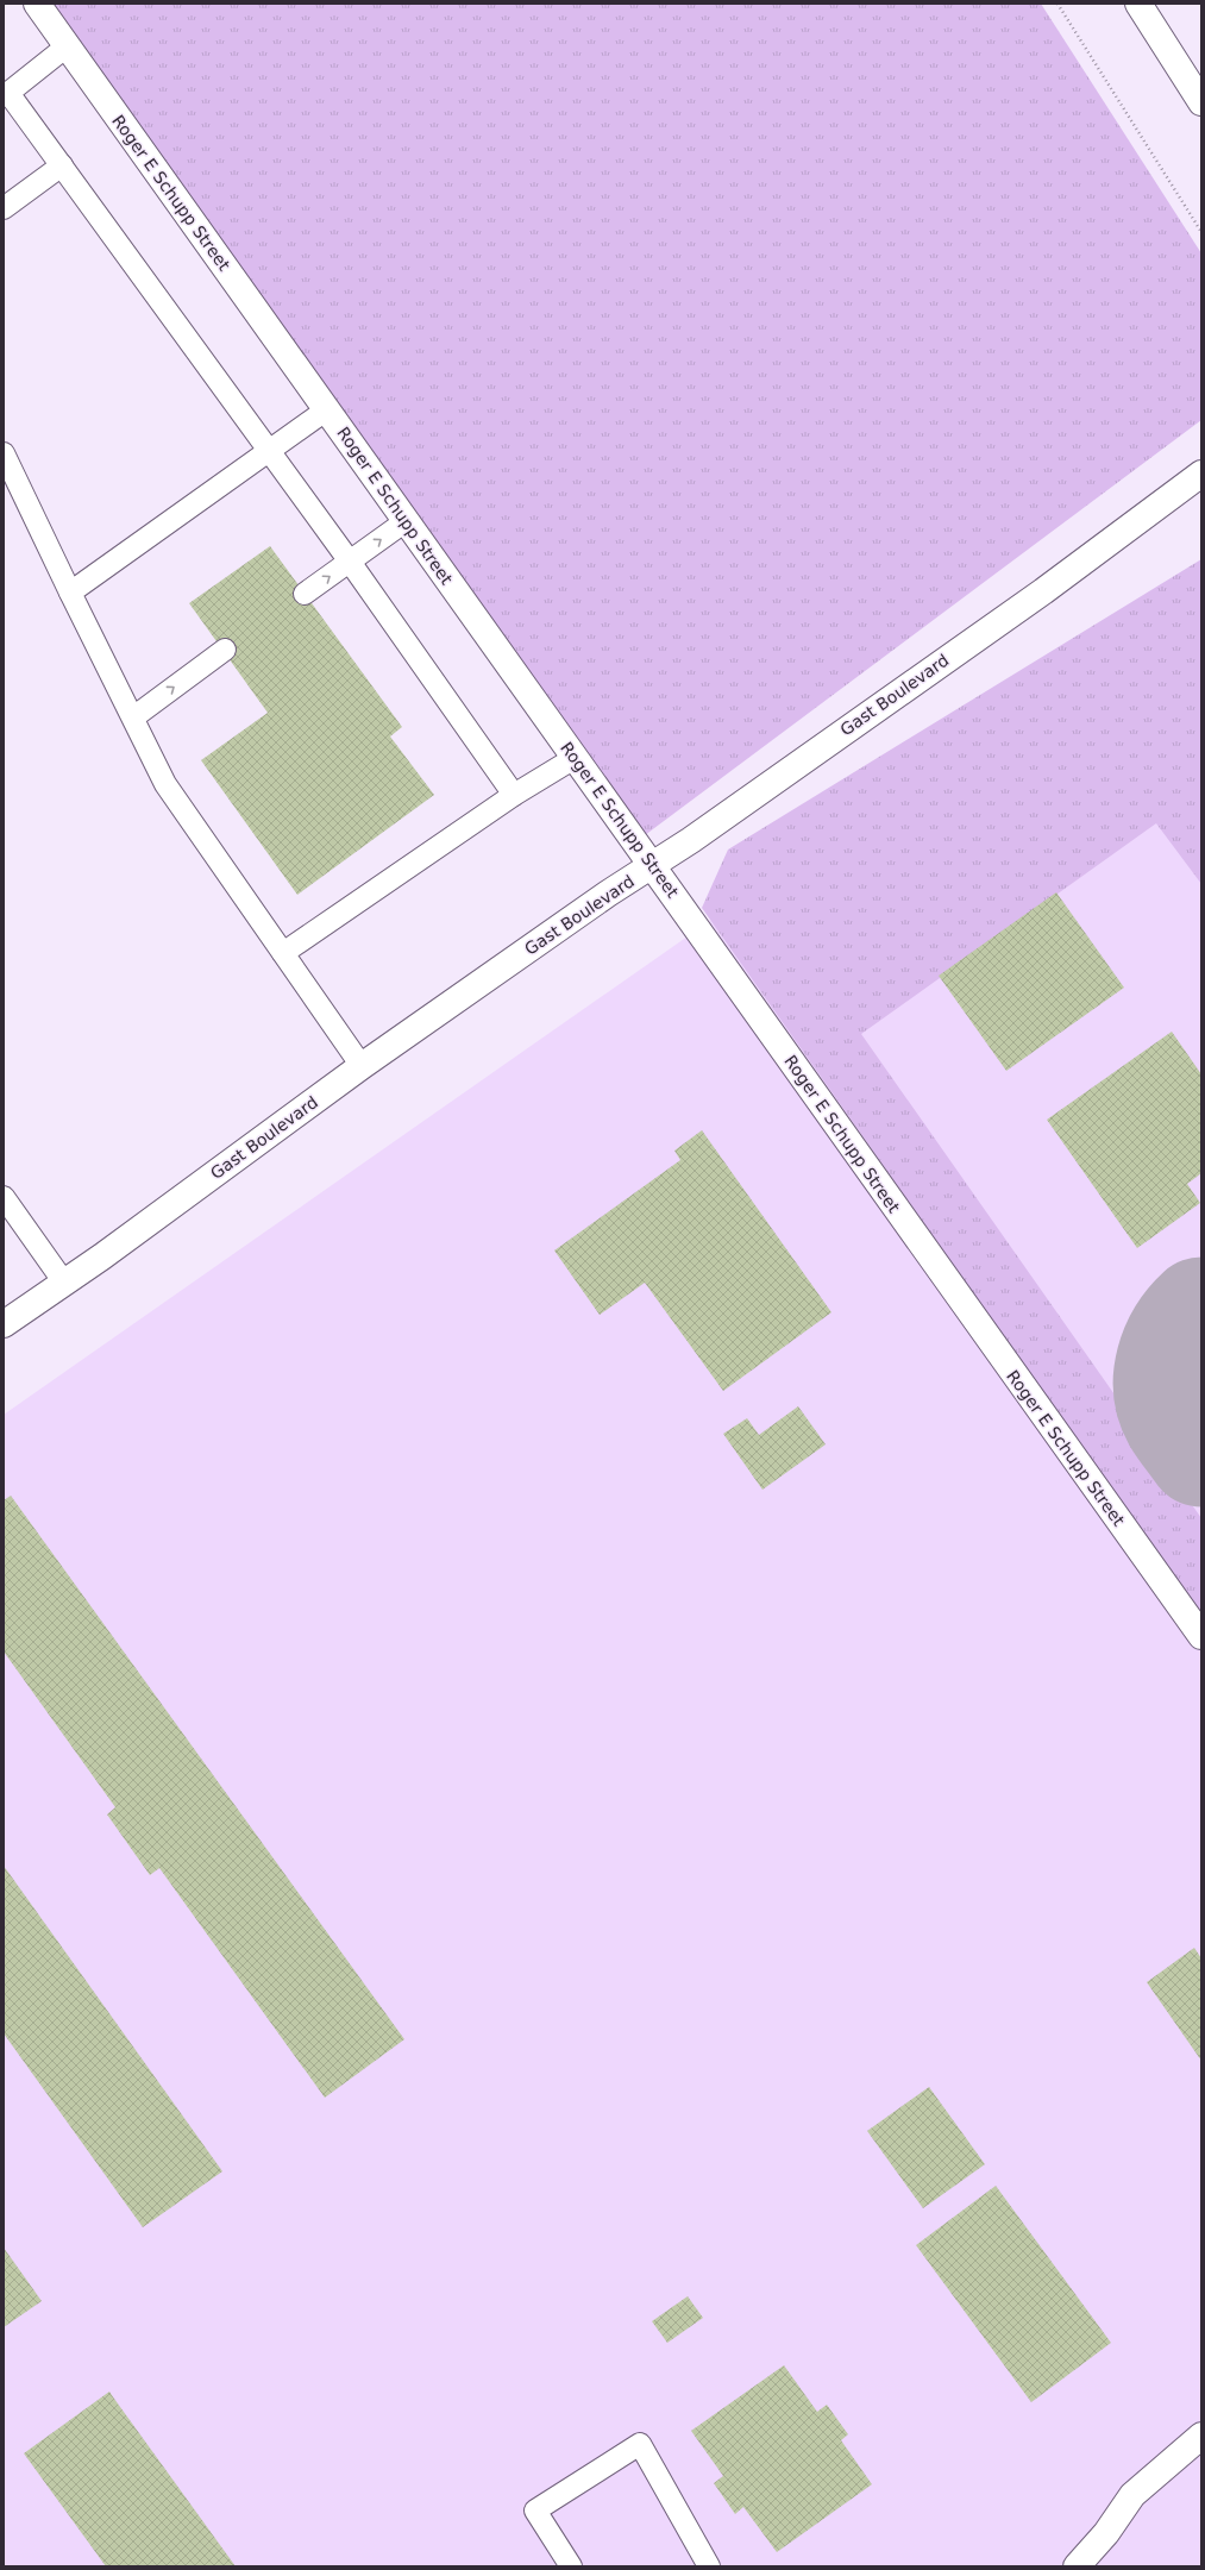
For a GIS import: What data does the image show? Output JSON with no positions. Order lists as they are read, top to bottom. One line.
{"streets":{"street":["Roger E Schupp Street","Gast Boulevard"]},"crossings":[["Roger E Schupp Street","Gast Boulevard"]]}
